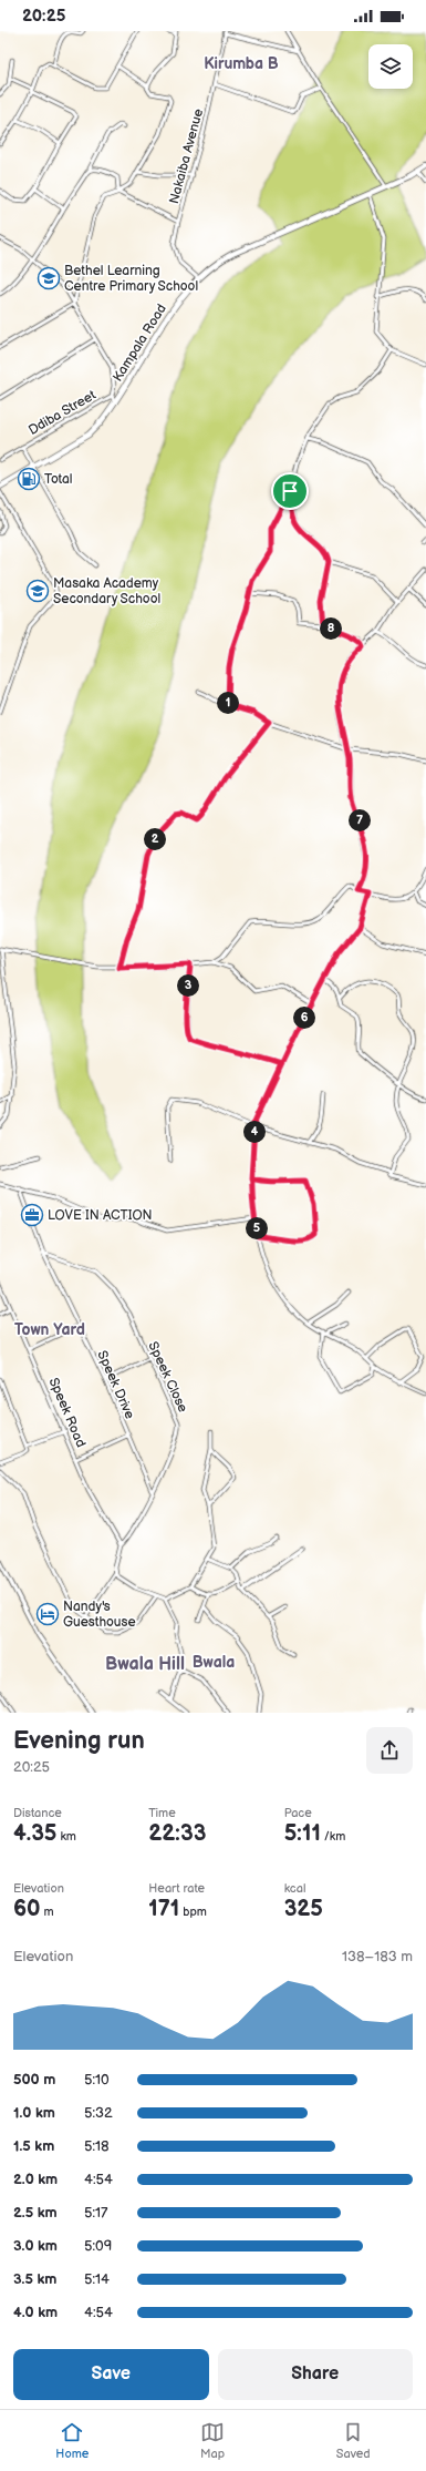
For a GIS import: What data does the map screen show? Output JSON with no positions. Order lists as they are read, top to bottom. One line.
{"streets":{"main road":["Kampala Road"],"street":["Nakaiba Avenue","Ddiba Street","Speek Close","Speek Drive","Speek Road"]},"crossings":[["Nakaiba Avenue","Kampala Road"],["Speek Close","Speek Drive"],["Speek Close","Speek Road"]],"districts":["Kirumba B","Town Yard","Bwala","Bwala Hill"],"places":{"school or university":["Bethel Learning Centre Primary School","Masaka Academy Secondary School"],"fuel station":["Total"],"office":["LOVE IN ACTION"],"hotel":["Nandy's Guesthouse"]},"page":{"status":"20:25","pins":["8","1","7","2","3","6","4","5"],"heading":["Evening run","20:25"],"stats":[["Distance","4.35 km"],["Time","22:33"],["Pace","5:11 /km"],["Elevation","60 m"],["Heart rate","171 bpm"],["kcal","325"]],"chart":["Elevation","138–183 m"],"list":[{"name":"500 m","note":"5:10"},{"name":"1.0 km","note":"5:32"},{"name":"1.5 km","note":"5:18"},{"name":"2.0 km","note":"4:54"},{"name":"2.5 km","note":"5:17"},{"name":"3.0 km","note":"5:09"},{"name":"3.5 km","note":"5:14"},{"name":"4.0 km","note":"4:54"}],"buttons":["Save","Share"],"tabs":["Home","Map","Saved"]}}
